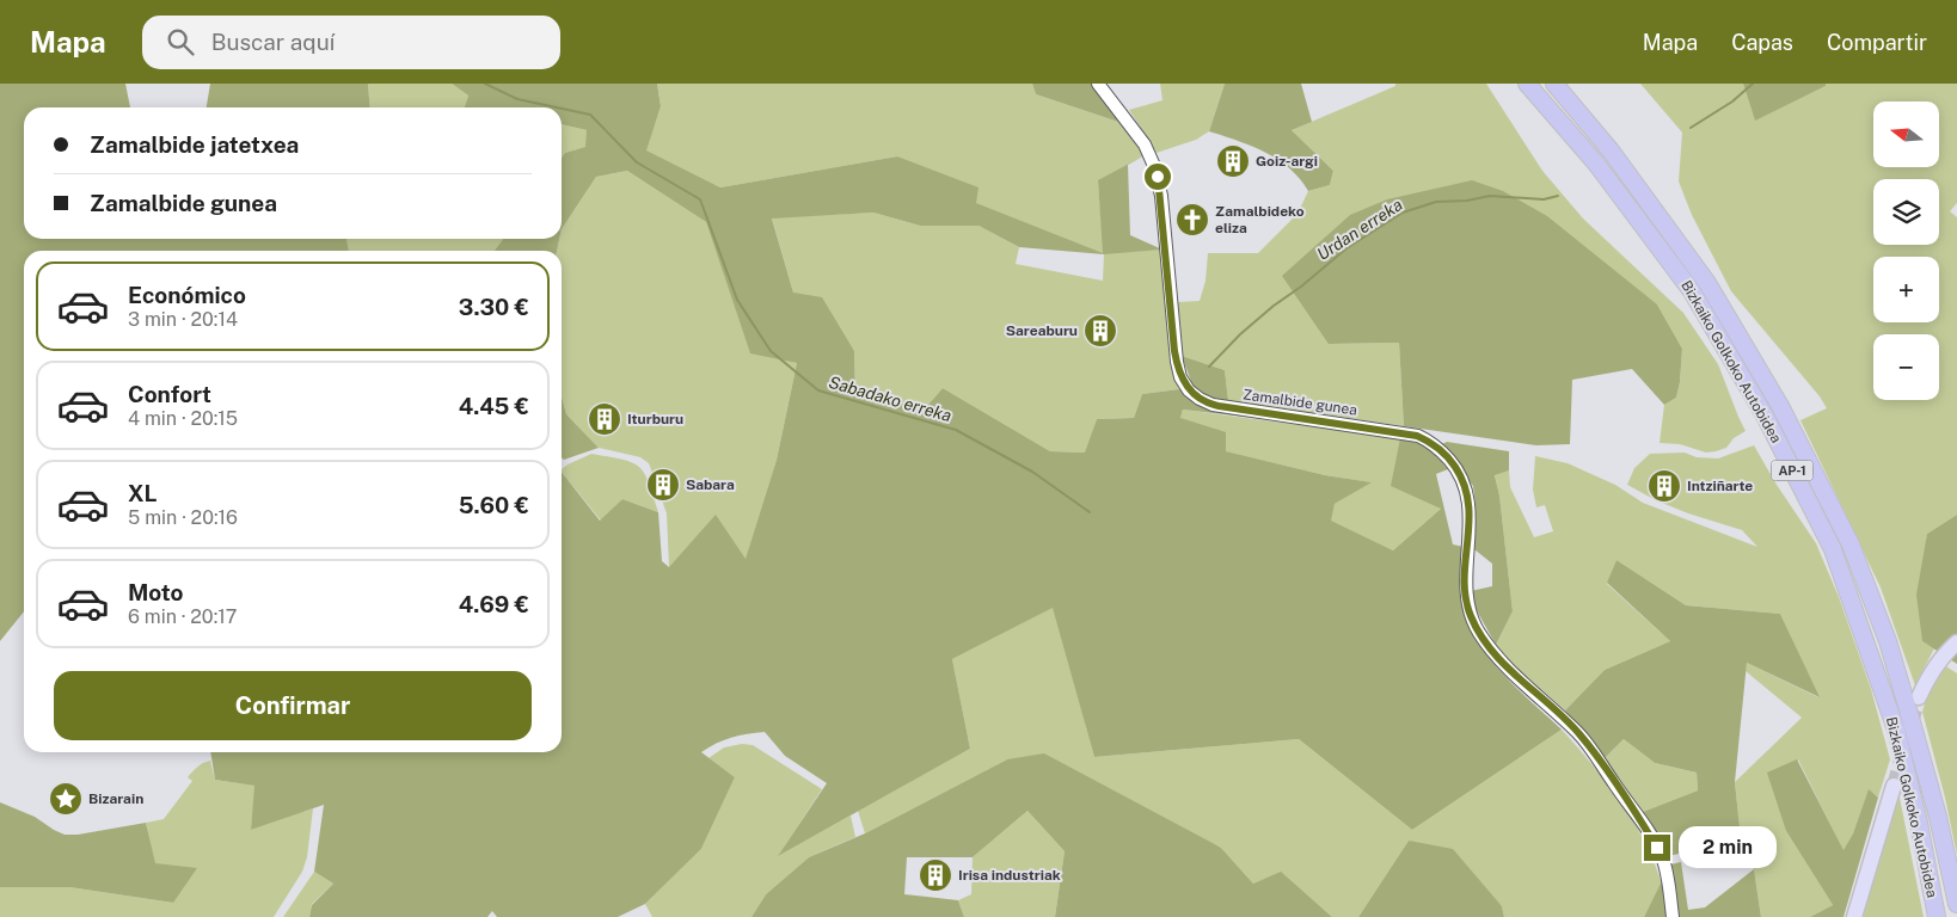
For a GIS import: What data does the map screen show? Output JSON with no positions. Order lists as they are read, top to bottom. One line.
{"streets":{"highway":["Bizkaiko Golkoko Autobidea","AP-1"],"street":["Zamalbide gunea"]},"water":["Urdan erreka","Sabadako erreka"],"places":{"building":["Goiz-argi","Sareaburu","Iturburu","Sabara","Intziñarte","Irisa industriak"],"church":["Zamalbideko eliza"],"place":["Bizarain"]},"north":"left","page":{"header":"Mapa","search":"Buscar aquí","nav":["Mapa","Capas","Compartir"],"map_buttons":["+","−"],"banner":["Zamalbide jatetxea","Zamalbide gunea"],"list":[{"name":"Económico","note":"3 min · 20:14","value":"3.30 €"},{"name":"Confort","note":"4 min · 20:15","value":"4.45 €"},{"name":"XL","note":"5 min · 20:16","value":"5.60 €"},{"name":"Moto","note":"6 min · 20:17","value":"4.69 €"}],"buttons":"Confirmar","bubble":"2 min"}}
